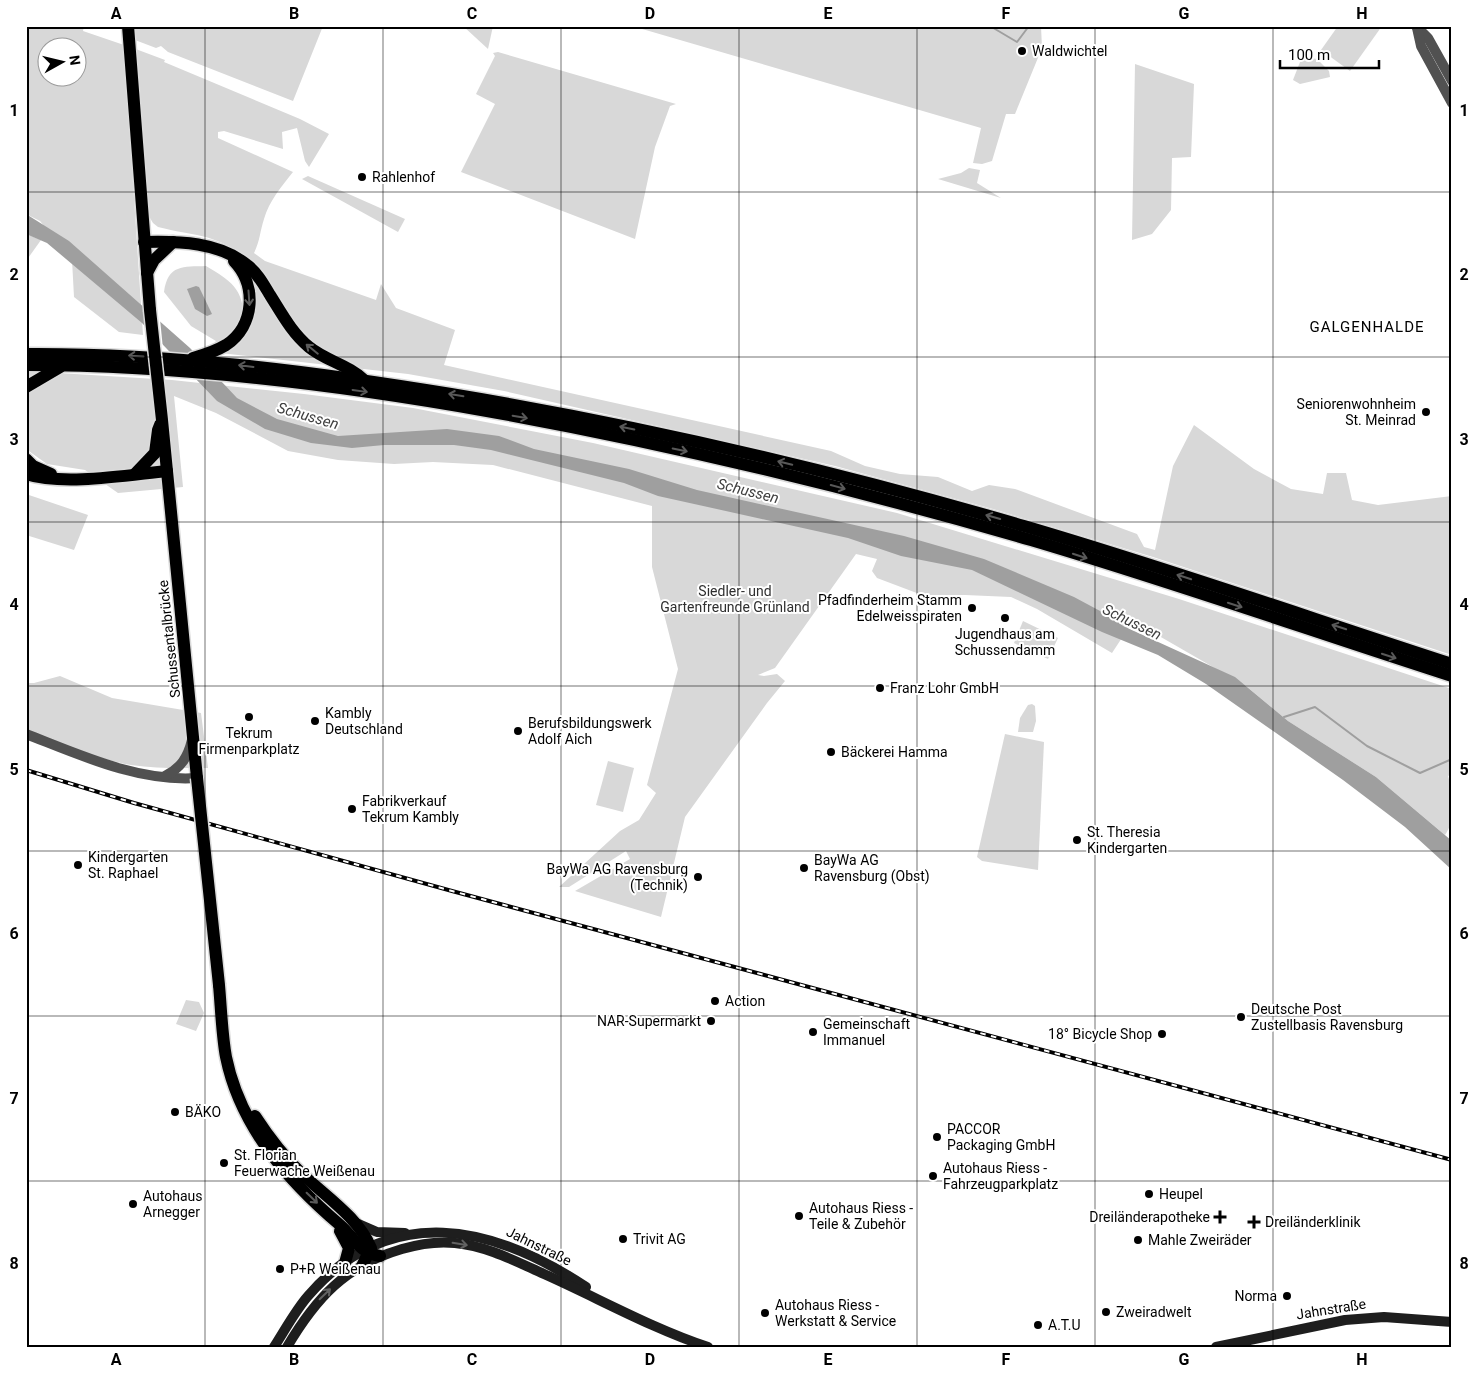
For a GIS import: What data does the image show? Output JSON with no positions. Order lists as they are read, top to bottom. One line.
{"streets":{"main road":["Schussentalbrücke","Jahnstraße"]},"districts":["GALGENHALDE"],"water":["Schussen"],"parks":["Siedler- und Gartenfreunde Grünland"],"places":{"other":["Waldwichtel","Rahlenhof","Seniorenwohnheim St. Meinrad","Pfadfinderheim Stamm Edelweisspiraten","Jugendhaus am Schussendamm","Franz Lohr GmbH","Tekrum Firmenparkplatz","Kambly Deutschland","Berufsbildungswerk Adolf Aich","Bäckerei Hamma","Fabrikverkauf Tekrum Kambly","St. Theresia Kindergarten","Kindergarten St. Raphael","BayWa AG Ravensburg (Obst)","BayWa AG Ravensburg (Technik)","Action","Deutsche Post Zustellbasis Ravensburg","NAR-Supermarkt","Gemeinschaft Immanuel","18° Bicycle Shop","BÄKO","PACCOR Packaging GmbH","St. Florian Feuerwache Weißenau","Autohaus Riess - Fahrzeugparkplatz","Heupel","Autohaus Arnegger","Autohaus Riess - Teile & Zubehör","Trivit AG","Mahle Zweiräder","P+R Weißenau","Norma","Zweiradwelt","Autohaus Riess - Werkstatt & Service","A.T.U"],"health":["Dreiländerapotheke","Dreiländerklinik"]},"scale_bar":"100 m","north":"right","grid":{"columns":["A","B","C","D","E","F","G","H"],"rows":["1","2","3","4","5","6","7","8"]}}
